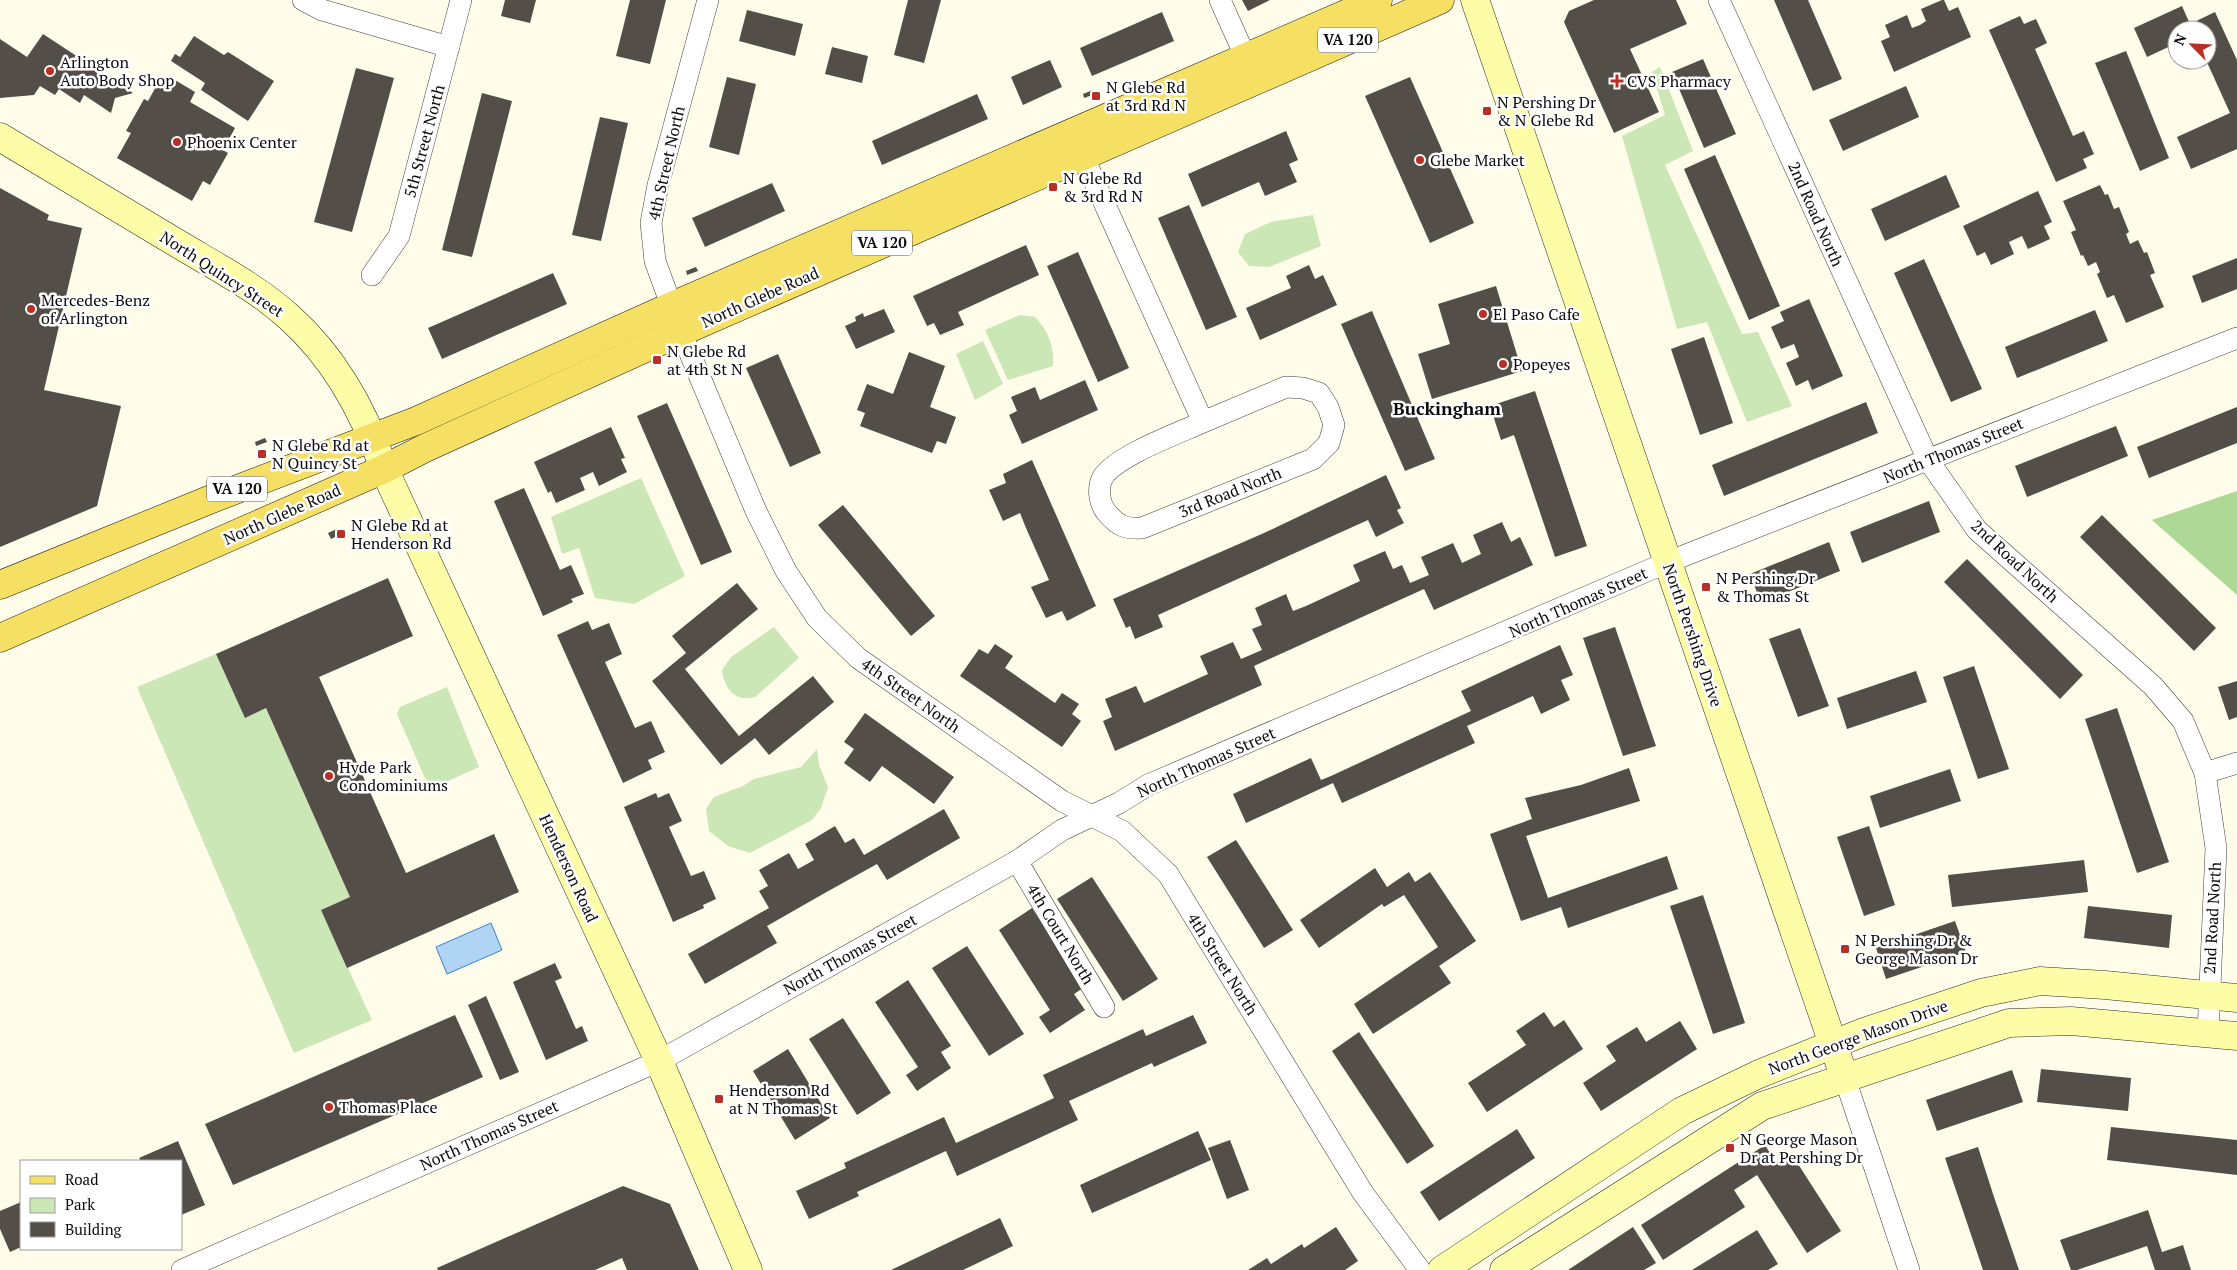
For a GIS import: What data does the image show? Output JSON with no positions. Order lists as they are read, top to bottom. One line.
{"streets":{"main road":["VA 120","North Quincy Street","North Glebe Road","North Pershing Drive","Henderson Road","North George Mason Drive"],"street":["5th Street North","4th Street North","2nd Road North","North Thomas Street","3rd Road North","4th Court North"]},"crossings":[["4th Street North","North Glebe Road"],["4th Street North","North Thomas Street"],["2nd Road North","North Thomas Street"],["2nd Road North","North George Mason Drive"],["North Quincy Street","North Glebe Road"],["North Quincy Street","Henderson Road"],["North Glebe Road","Henderson Road"],["North Thomas Street","North Pershing Drive"],["North Thomas Street","Henderson Road"],["North Thomas Street","4th Court North"],["North Pershing Drive","North George Mason Drive"]],"districts":["Buckingham"],"places":{"other":["Arlington Auto Body Shop","Phoenix Center","Glebe Market","Mercedes-Benz of Arlington","El Paso Cafe","Popeyes","Hyde Park Condominiums","Thomas Place"],"health":["CVS Pharmacy"],"transit":["N Glebe Rd at 3rd Rd N","N Pershing Dr & N Glebe Rd","N Glebe Rd & 3rd Rd N","N Glebe Rd at 4th St N","N Glebe Rd at N Quincy St","N Glebe Rd at Henderson Rd","N Pershing Dr & Thomas St","N Pershing Dr & George Mason Dr","Henderson Rd at N Thomas St","N George Mason Dr at Pershing Dr"]},"legend":["Road","Park","Building"],"north":"top left"}
